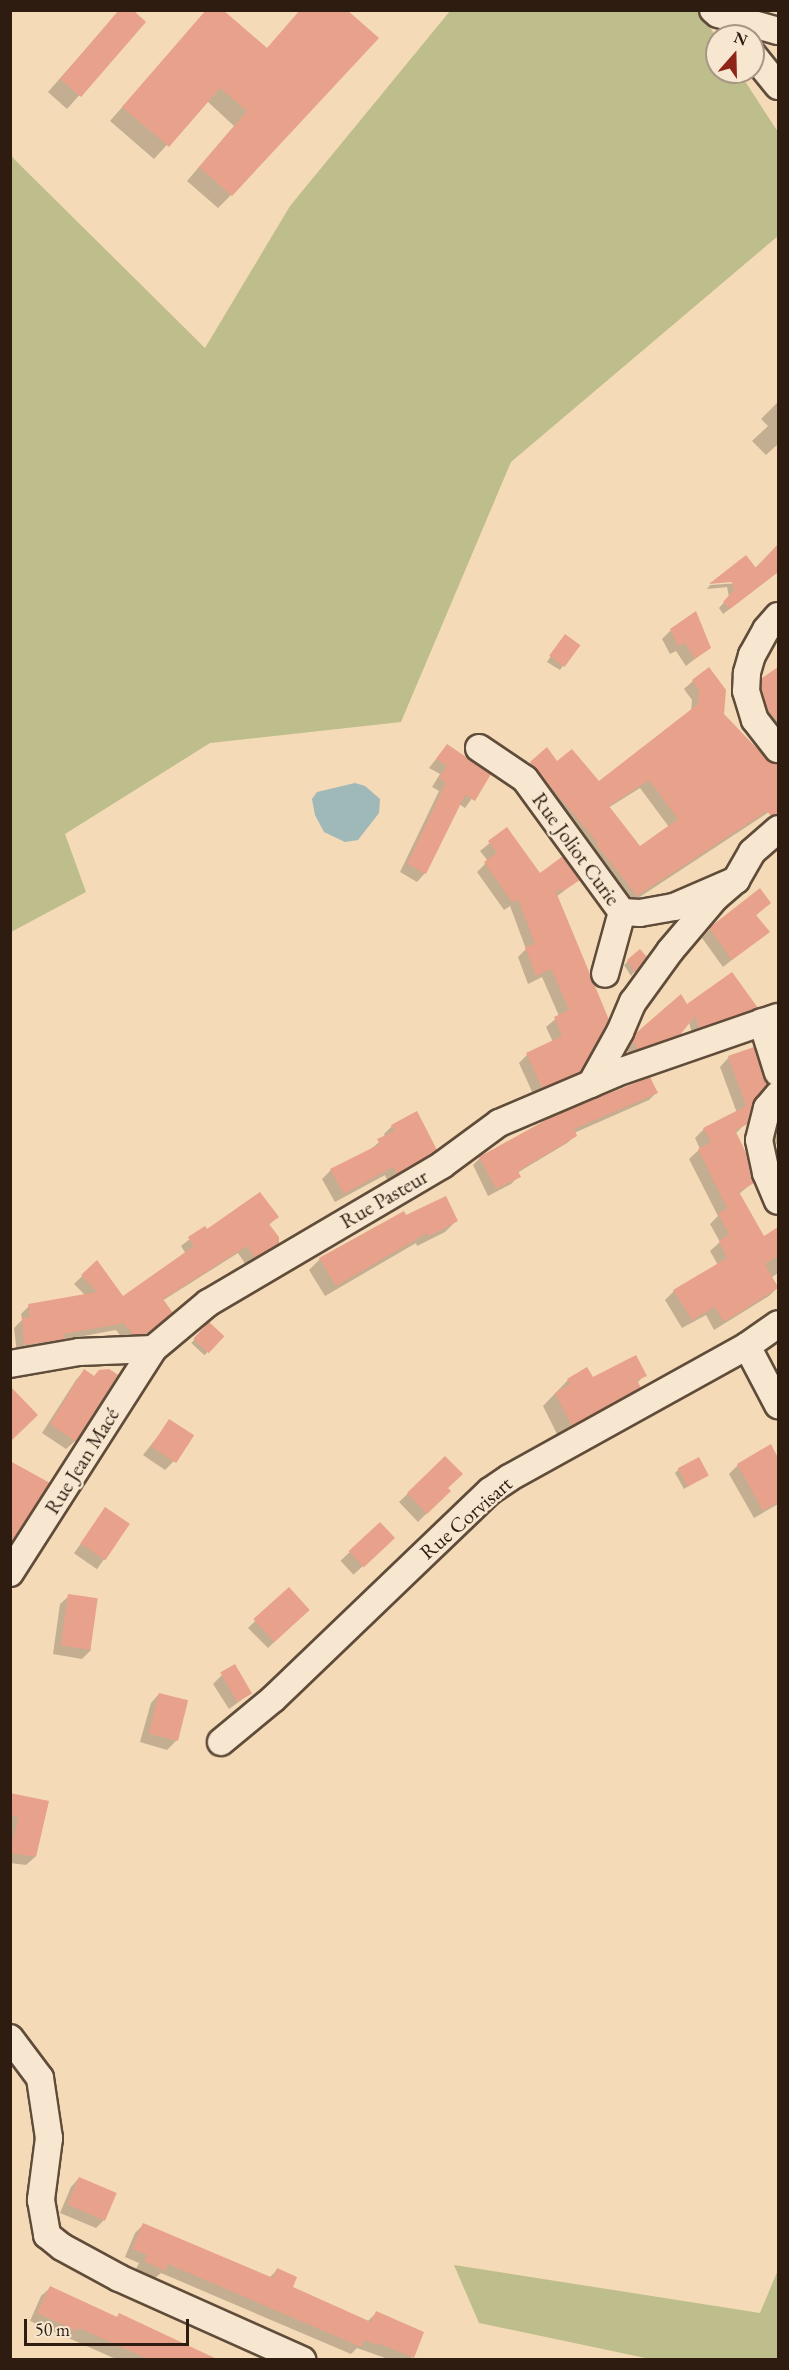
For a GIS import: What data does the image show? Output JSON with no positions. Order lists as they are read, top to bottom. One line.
{"streets":{"street":["Rue Joliot Curie","Rue Pasteur","Rue Jean Macé","Rue Corvisart"]},"crossings":[["Rue Pasteur","Rue Jean Macé"]],"scale_bar":"50 m","north":"top"}
